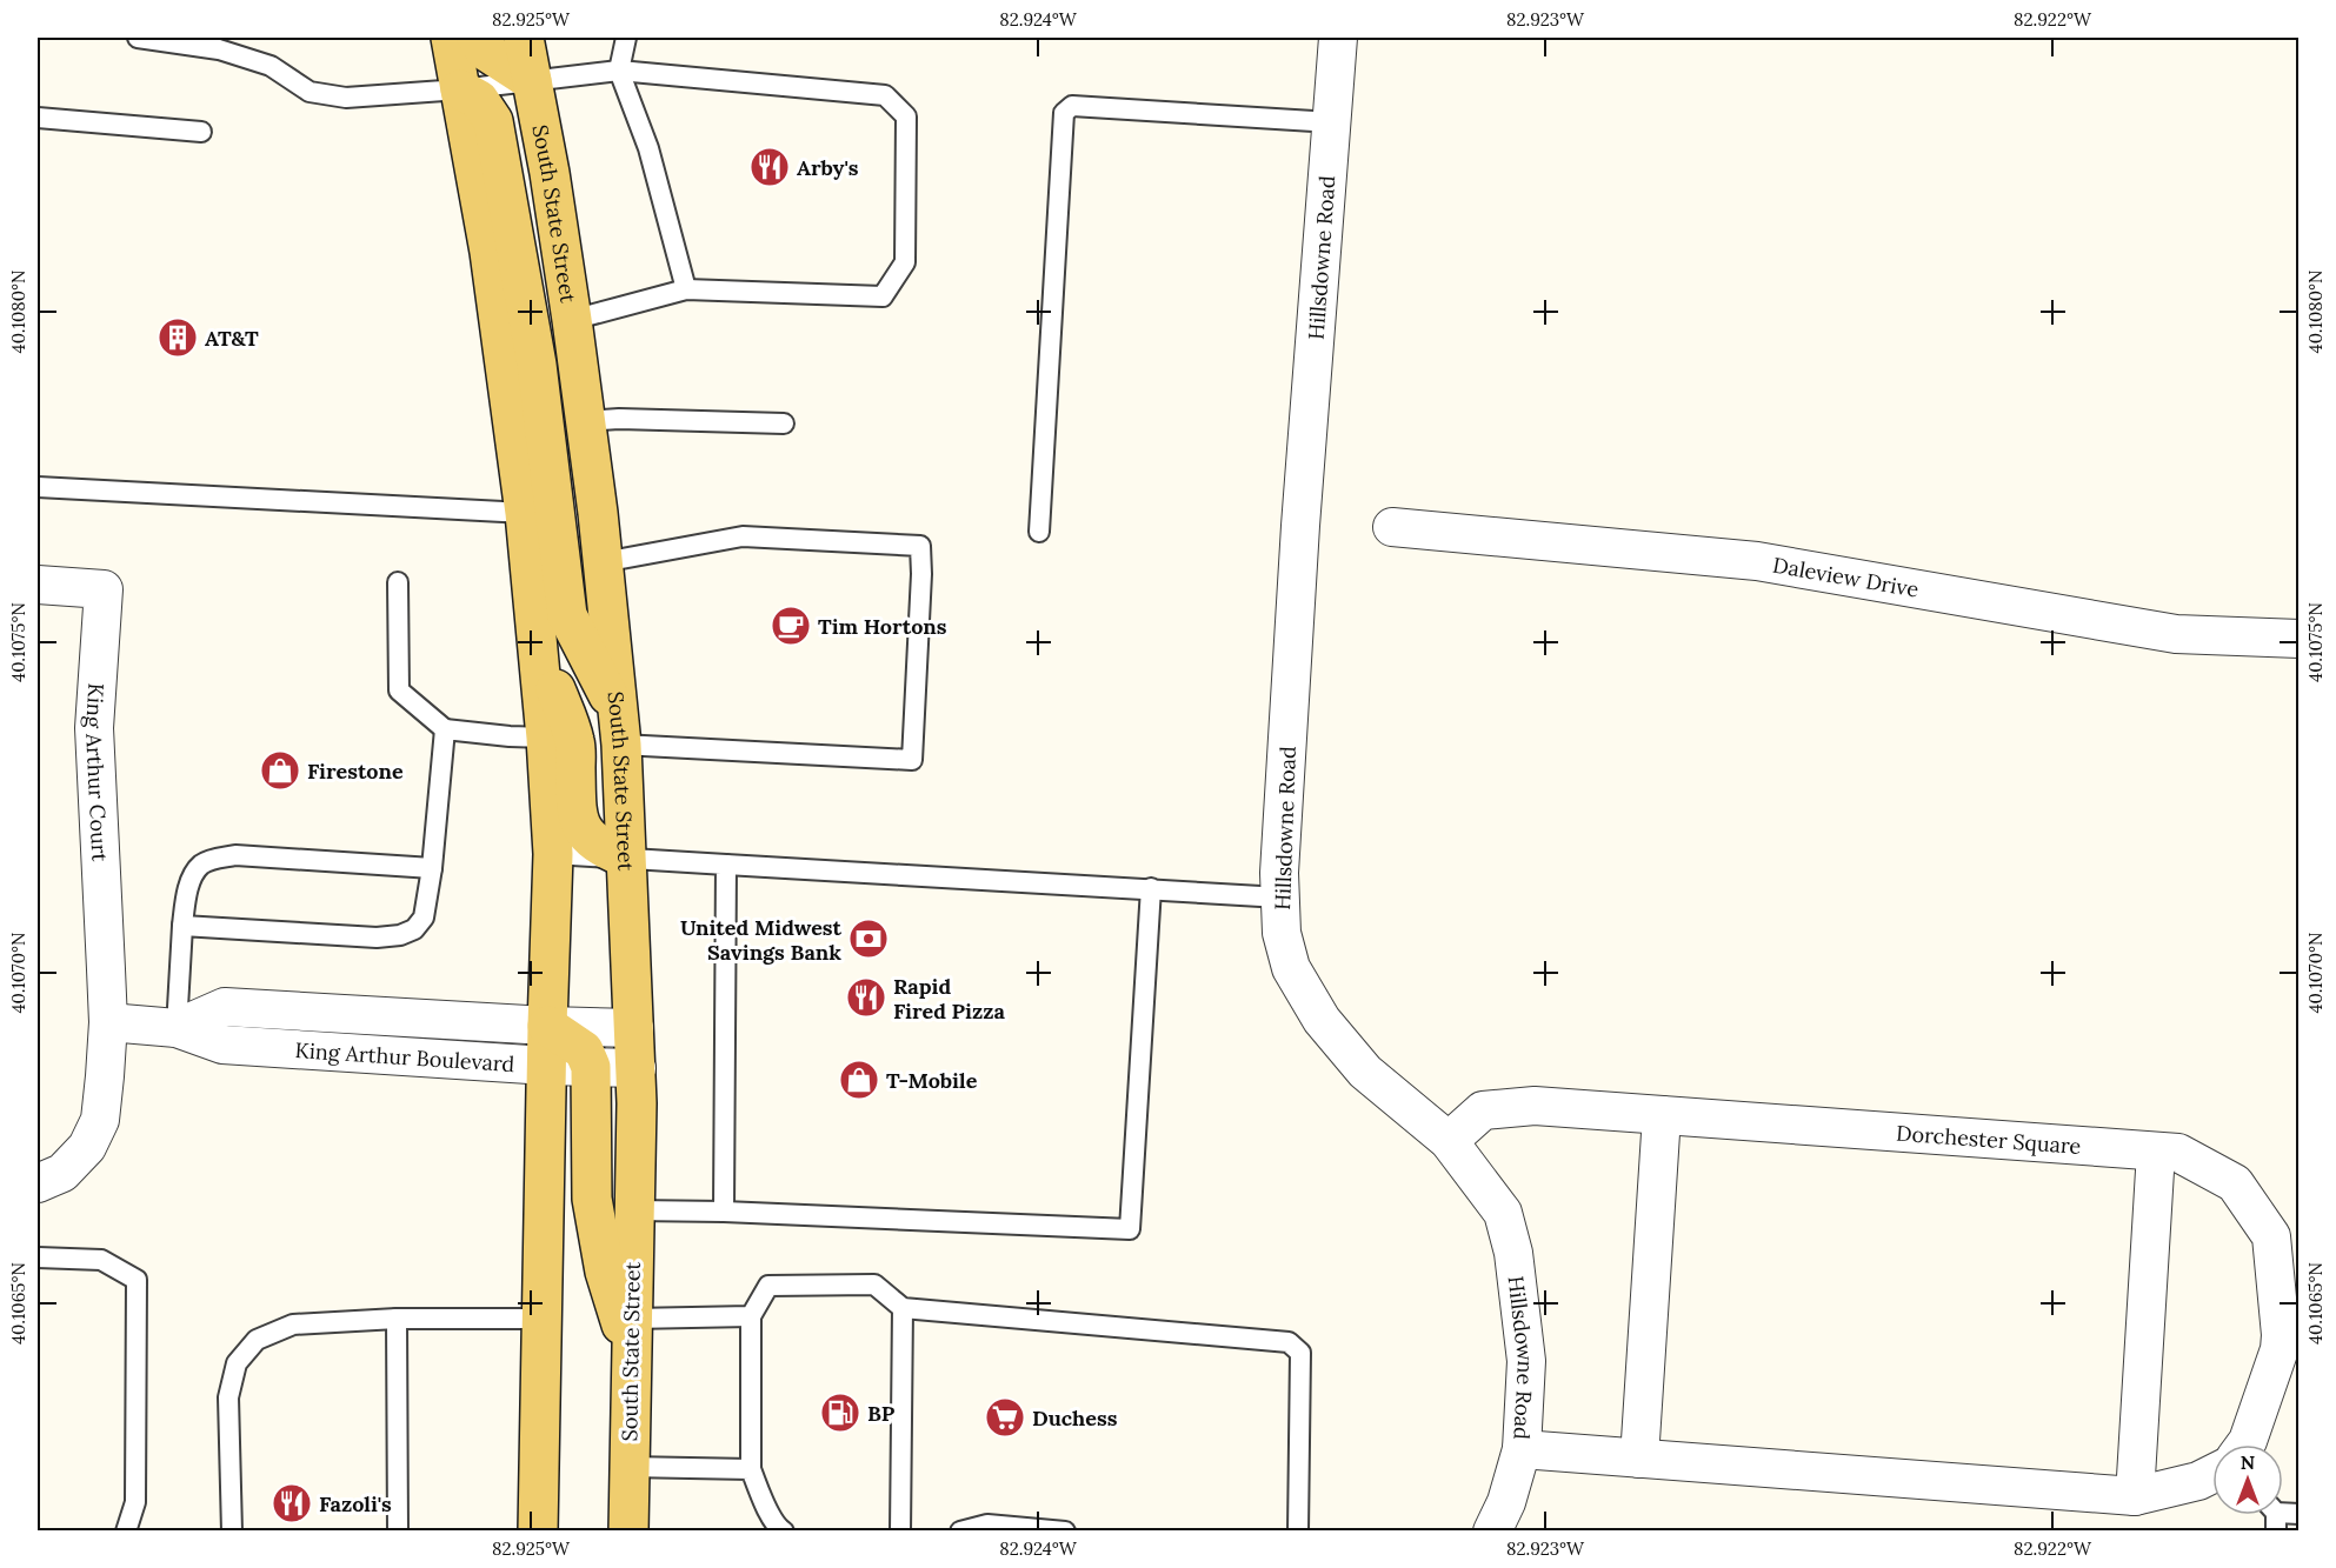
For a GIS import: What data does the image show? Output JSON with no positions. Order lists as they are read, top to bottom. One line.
{"streets":{"main road":["South State Street"],"street":["Hillsdowne Road","Daleview Drive","King Arthur Court","King Arthur Boulevard","Dorchester Square"]},"crossings":[["South State Street","King Arthur Boulevard"],["Hillsdowne Road","Dorchester Square"],["King Arthur Court","King Arthur Boulevard"]],"places":{"restaurant":["Arby's","Rapid Fired Pizza","Fazoli's"],"building":["AT&T"],"cafe":["Tim Hortons"],"shop":["Firestone","T-Mobile"],"bank":["United Midwest Savings Bank"],"fuel station":["BP"],"supermarket":["Duchess"]},"north":"top","coordinates":["82.925°W","82.924°W","82.923°W","82.922°W","40.1080°N","40.1075°N","40.1070°N","40.1065°N"]}
